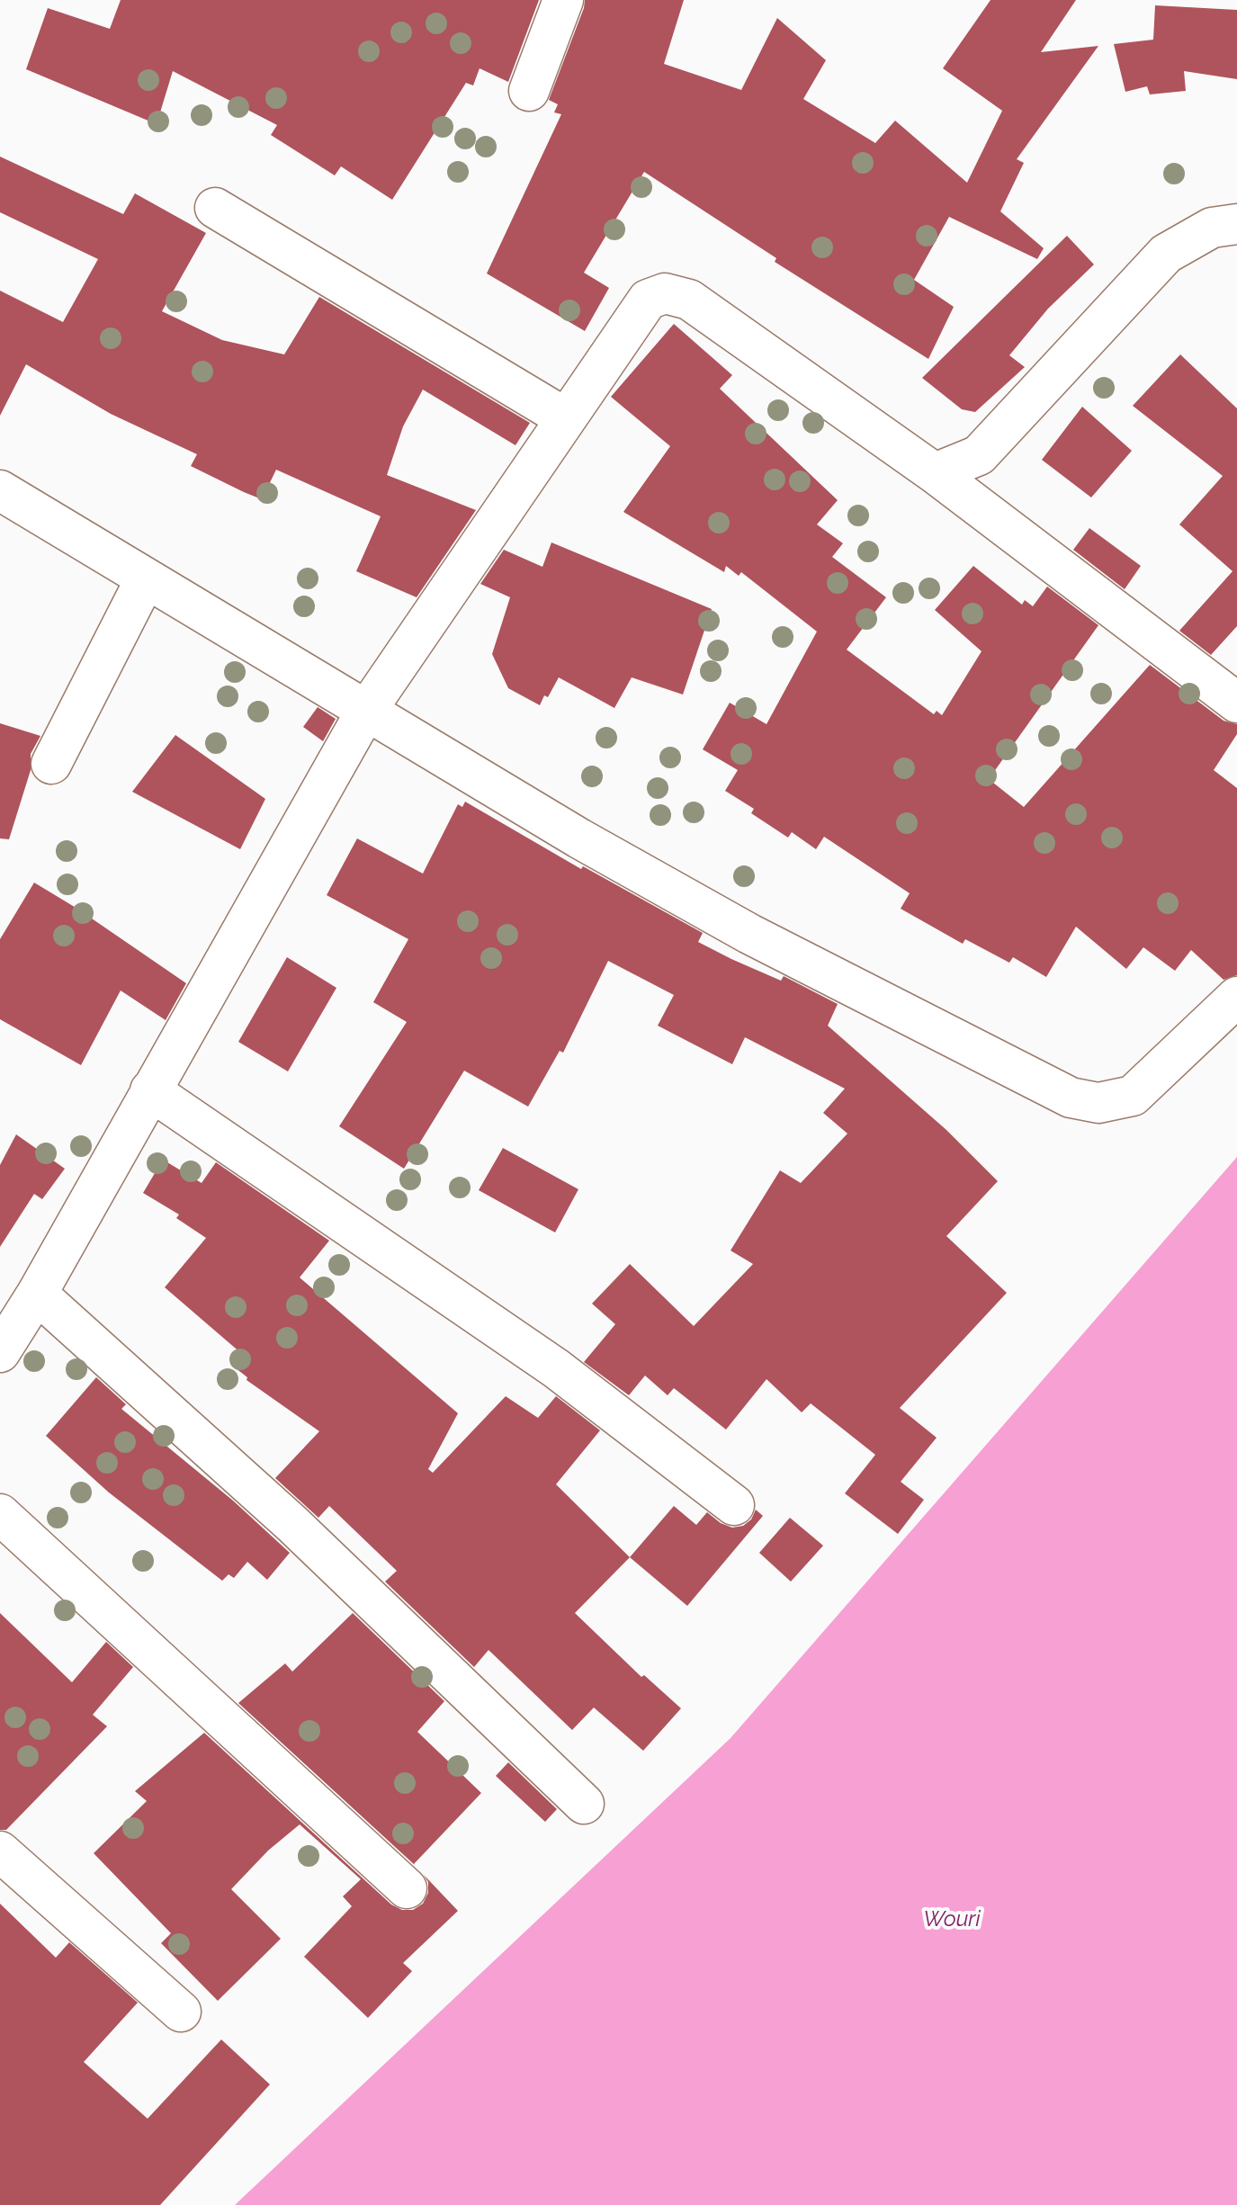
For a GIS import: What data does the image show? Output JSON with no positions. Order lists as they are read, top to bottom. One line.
{"water":["Wouri"]}
